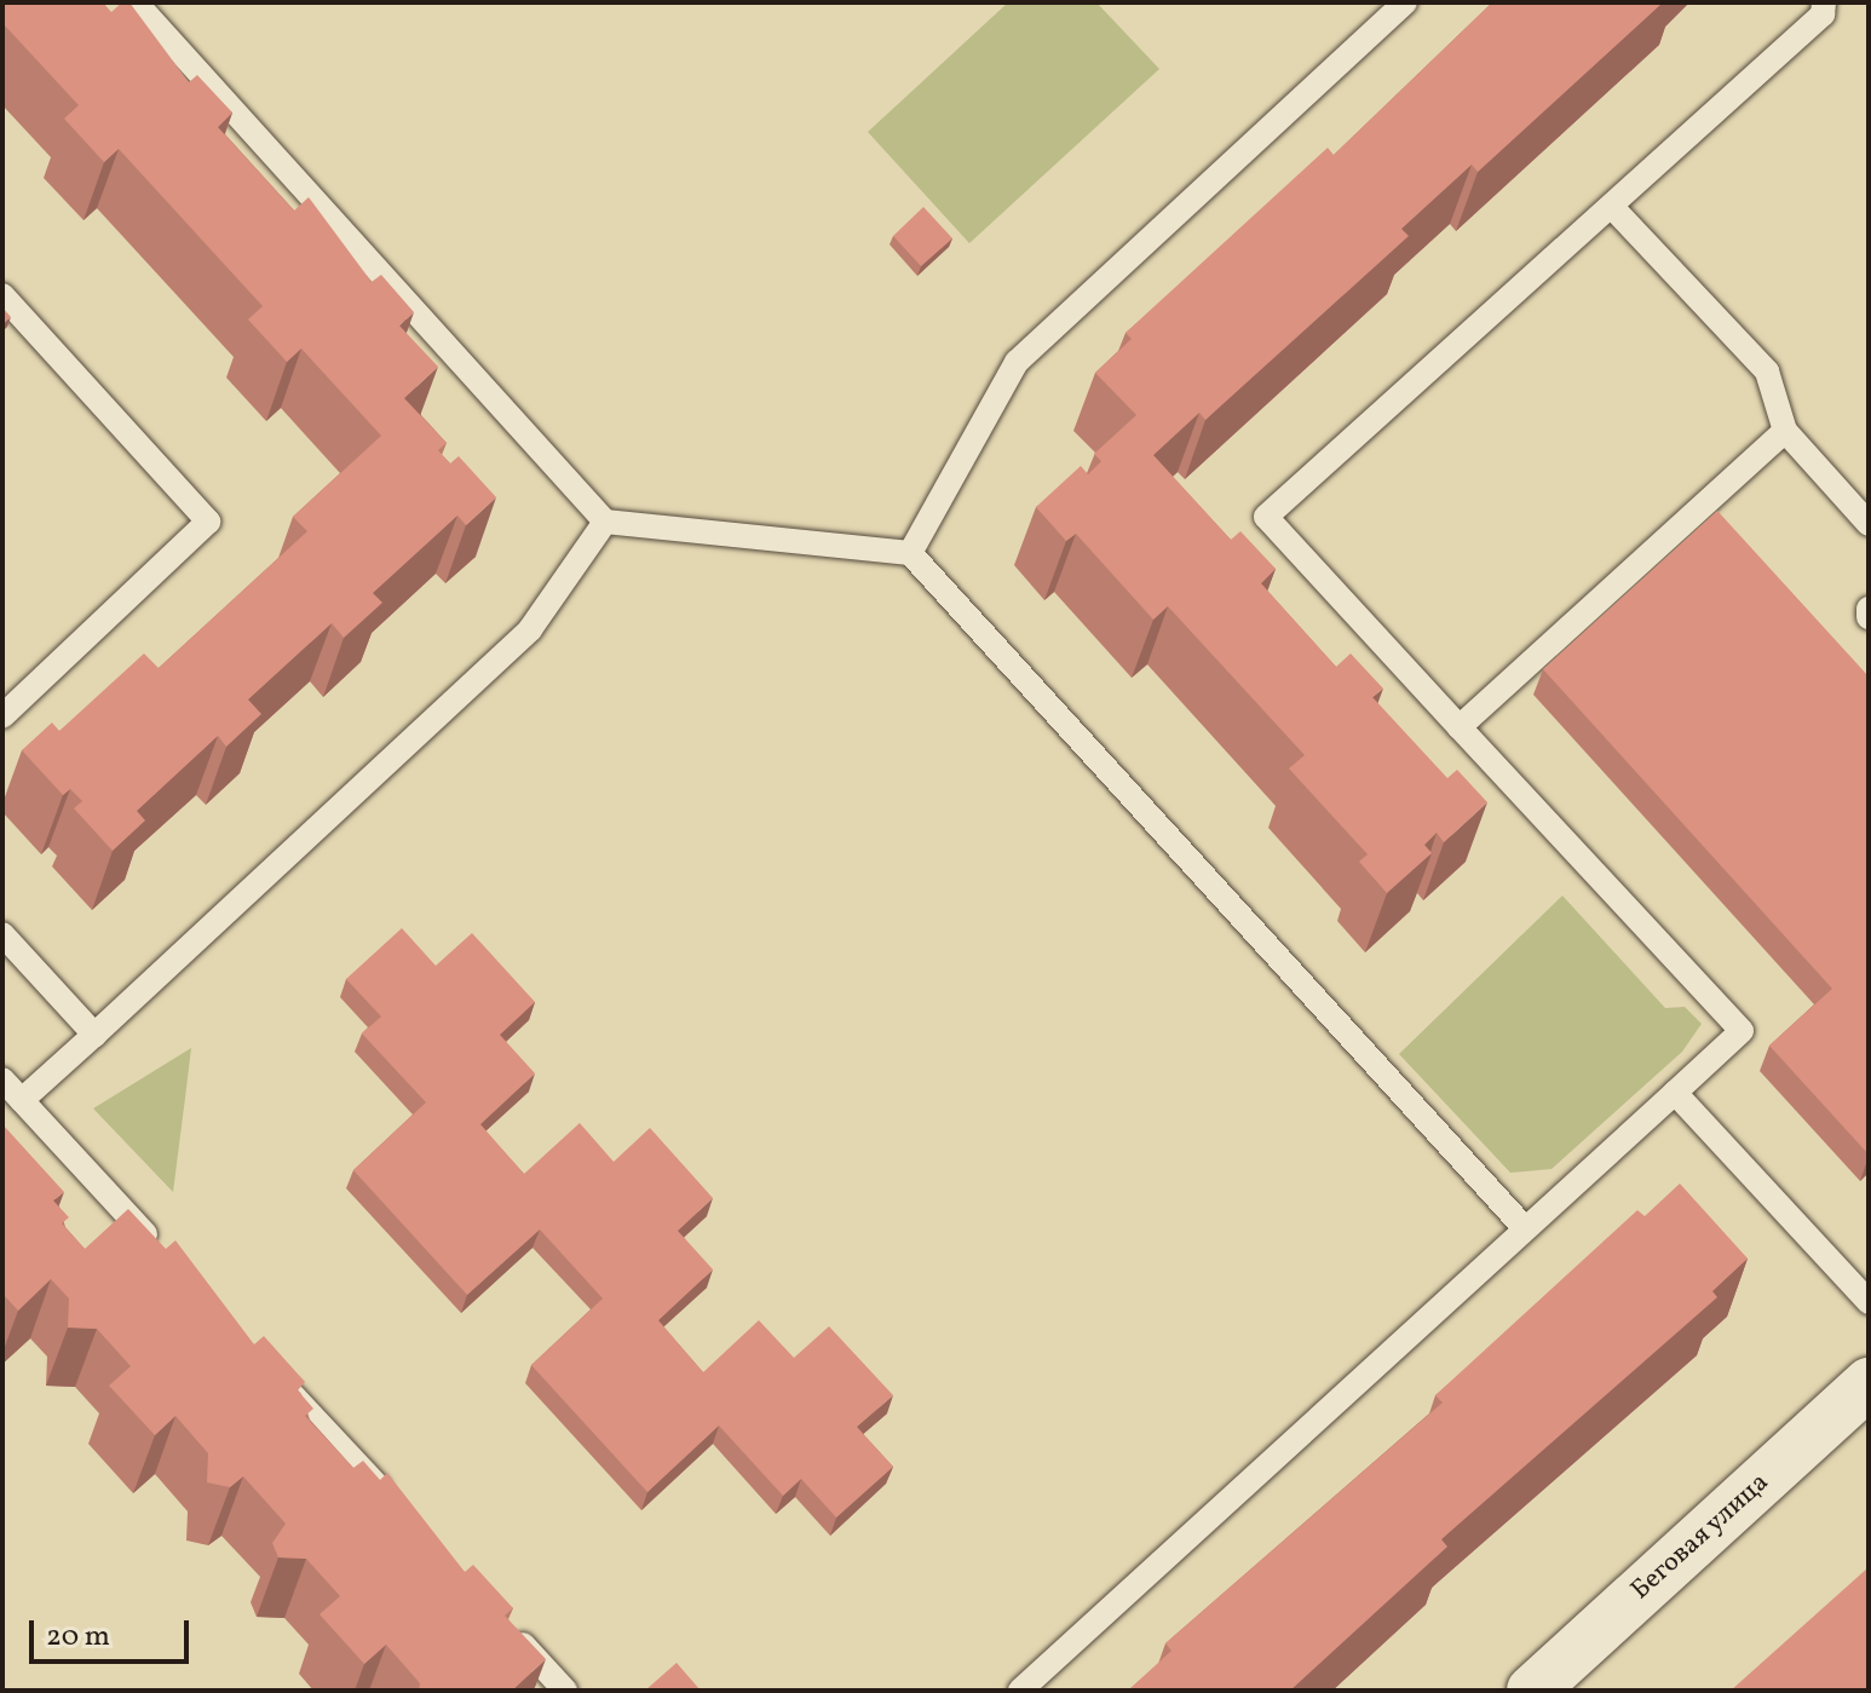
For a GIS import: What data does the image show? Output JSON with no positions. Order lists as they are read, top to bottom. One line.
{"streets":{"street":["Беговая улица"]},"scale_bar":"20 m"}
